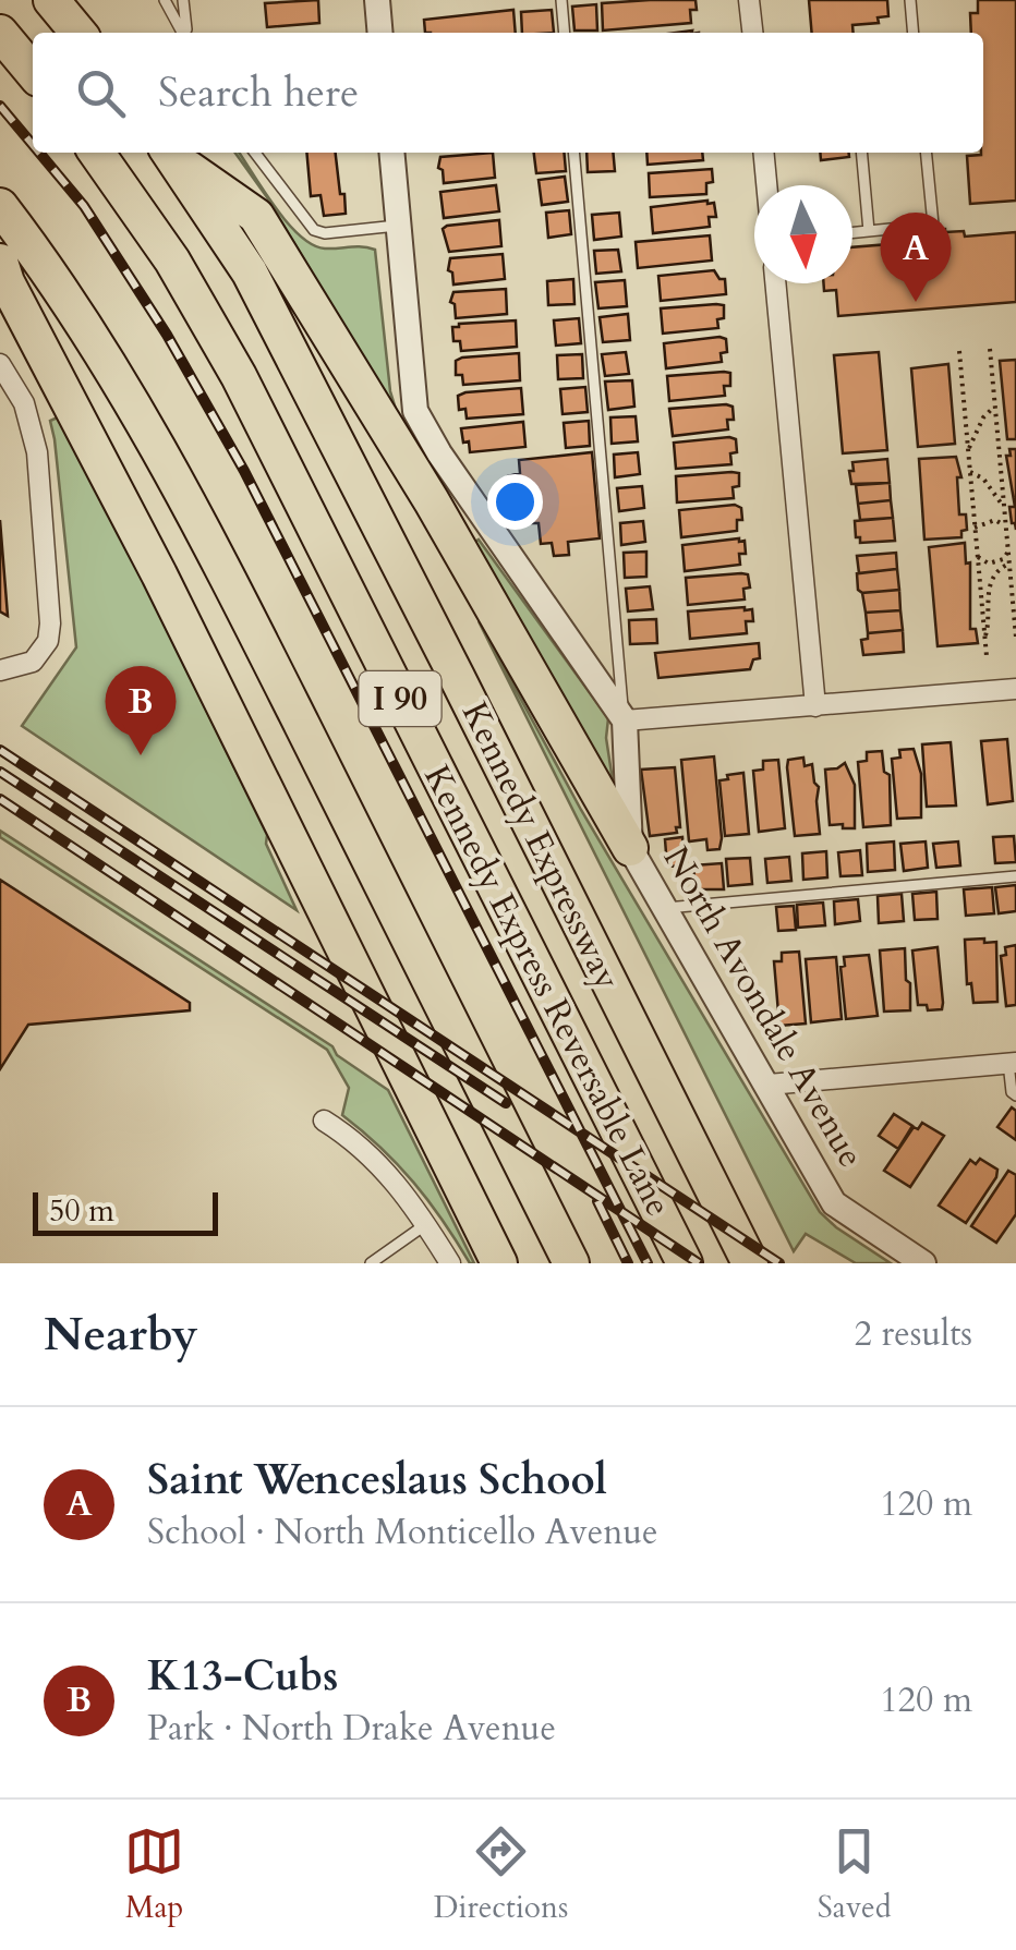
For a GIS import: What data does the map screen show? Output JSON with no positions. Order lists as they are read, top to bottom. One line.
{"streets":{"highway":["I 90","Kennedy Expressway","Kennedy Express Reversable Lane"],"street":["North Avondale Avenue"]},"scale_bar":"50 m","north":"bottom","page":{"search":"Search here","pins":["A","B"],"scale":"50 m","heading":["Nearby","2 results"],"list":[{"mark":"A","name":"Saint Wenceslaus School","note":"School · North Monticello Avenue","value":"120 m"},{"mark":"B","name":"K13-Cubs","note":"Park · North Drake Avenue","value":"120 m"}],"nav":["Map","Directions","Saved"]}}
